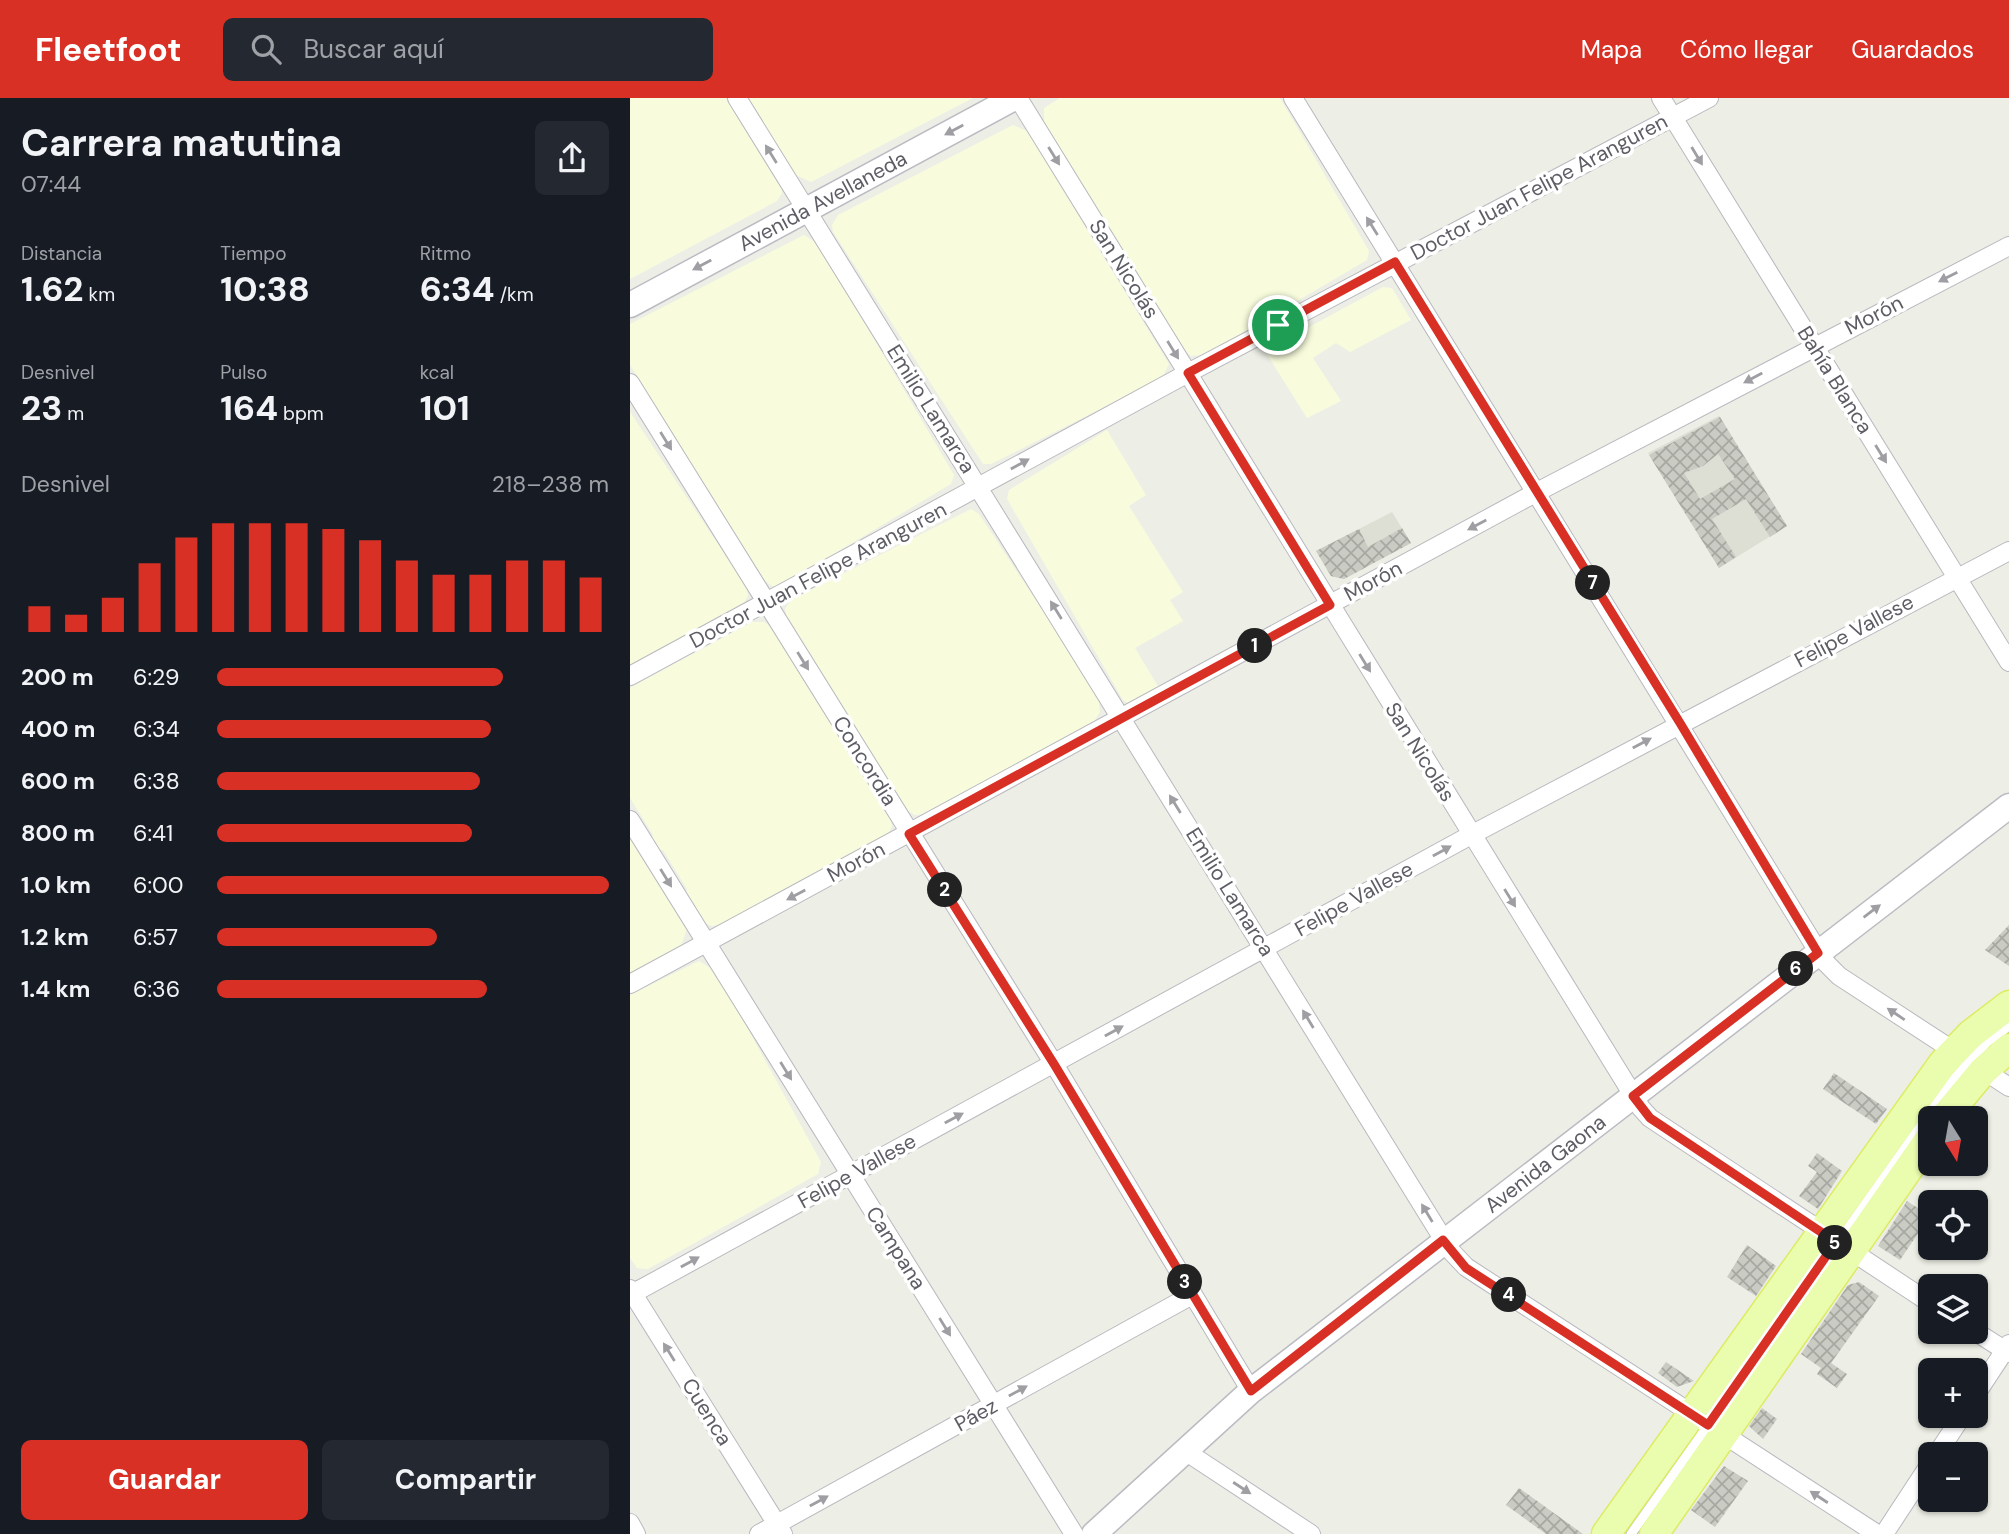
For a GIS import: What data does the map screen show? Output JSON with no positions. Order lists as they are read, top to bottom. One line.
{"streets":{"main road":["Avenida Avellaneda","Avenida Gaona"],"street":["Doctor Juan Felipe Aranguren","San Nicolás","Morón","Bahía Blanca","Emilio Lamarca","Felipe Vallese","Concordia","Campana","Cuenca","Páez"]},"crossings":[["Doctor Juan Felipe Aranguren","San Nicolás"],["Doctor Juan Felipe Aranguren","Bahía Blanca"],["Doctor Juan Felipe Aranguren","Emilio Lamarca"],["Doctor Juan Felipe Aranguren","Concordia"],["Avenida Avellaneda","San Nicolás"],["Avenida Avellaneda","Emilio Lamarca"],["San Nicolás","Morón"],["San Nicolás","Felipe Vallese"],["San Nicolás","Avenida Gaona"],["Morón","Bahía Blanca"],["Morón","Emilio Lamarca"],["Morón","Concordia"],["Morón","Campana"],["Bahía Blanca","Felipe Vallese"],["Emilio Lamarca","Felipe Vallese"],["Emilio Lamarca","Avenida Gaona"],["Felipe Vallese","Concordia"],["Felipe Vallese","Campana"],["Felipe Vallese","Cuenca"],["Concordia","Avenida Gaona"],["Concordia","Páez"],["Campana","Páez"],["Cuenca","Páez"]],"one_way":["Avenida Avellaneda","San Nicolás","Morón","Bahía Blanca","Emilio Lamarca","Felipe Vallese","Concordia","Campana","Cuenca","Páez"],"north":"bottom","page":{"header":"Fleetfoot","search":"Buscar aquí","nav":["Mapa","Cómo llegar","Guardados"],"heading":["Carrera matutina","07:44"],"stats":[["Distancia","1.62 km"],["Tiempo","10:38"],["Ritmo","6:34 /km"],["Desnivel","23 m"],["Pulso","164 bpm"],["kcal","101"]],"chart":["Desnivel","218–238 m"],"pins":["7","1","2","6","5","3","4"],"list":[{"name":"200 m","note":"6:29"},{"name":"400 m","note":"6:34"},{"name":"600 m","note":"6:38"},{"name":"800 m","note":"6:41"},{"name":"1.0 km","note":"6:00"},{"name":"1.2 km","note":"6:57"},{"name":"1.4 km","note":"6:36"}],"map_buttons":["+","−"],"buttons":["Guardar","Compartir"]}}
